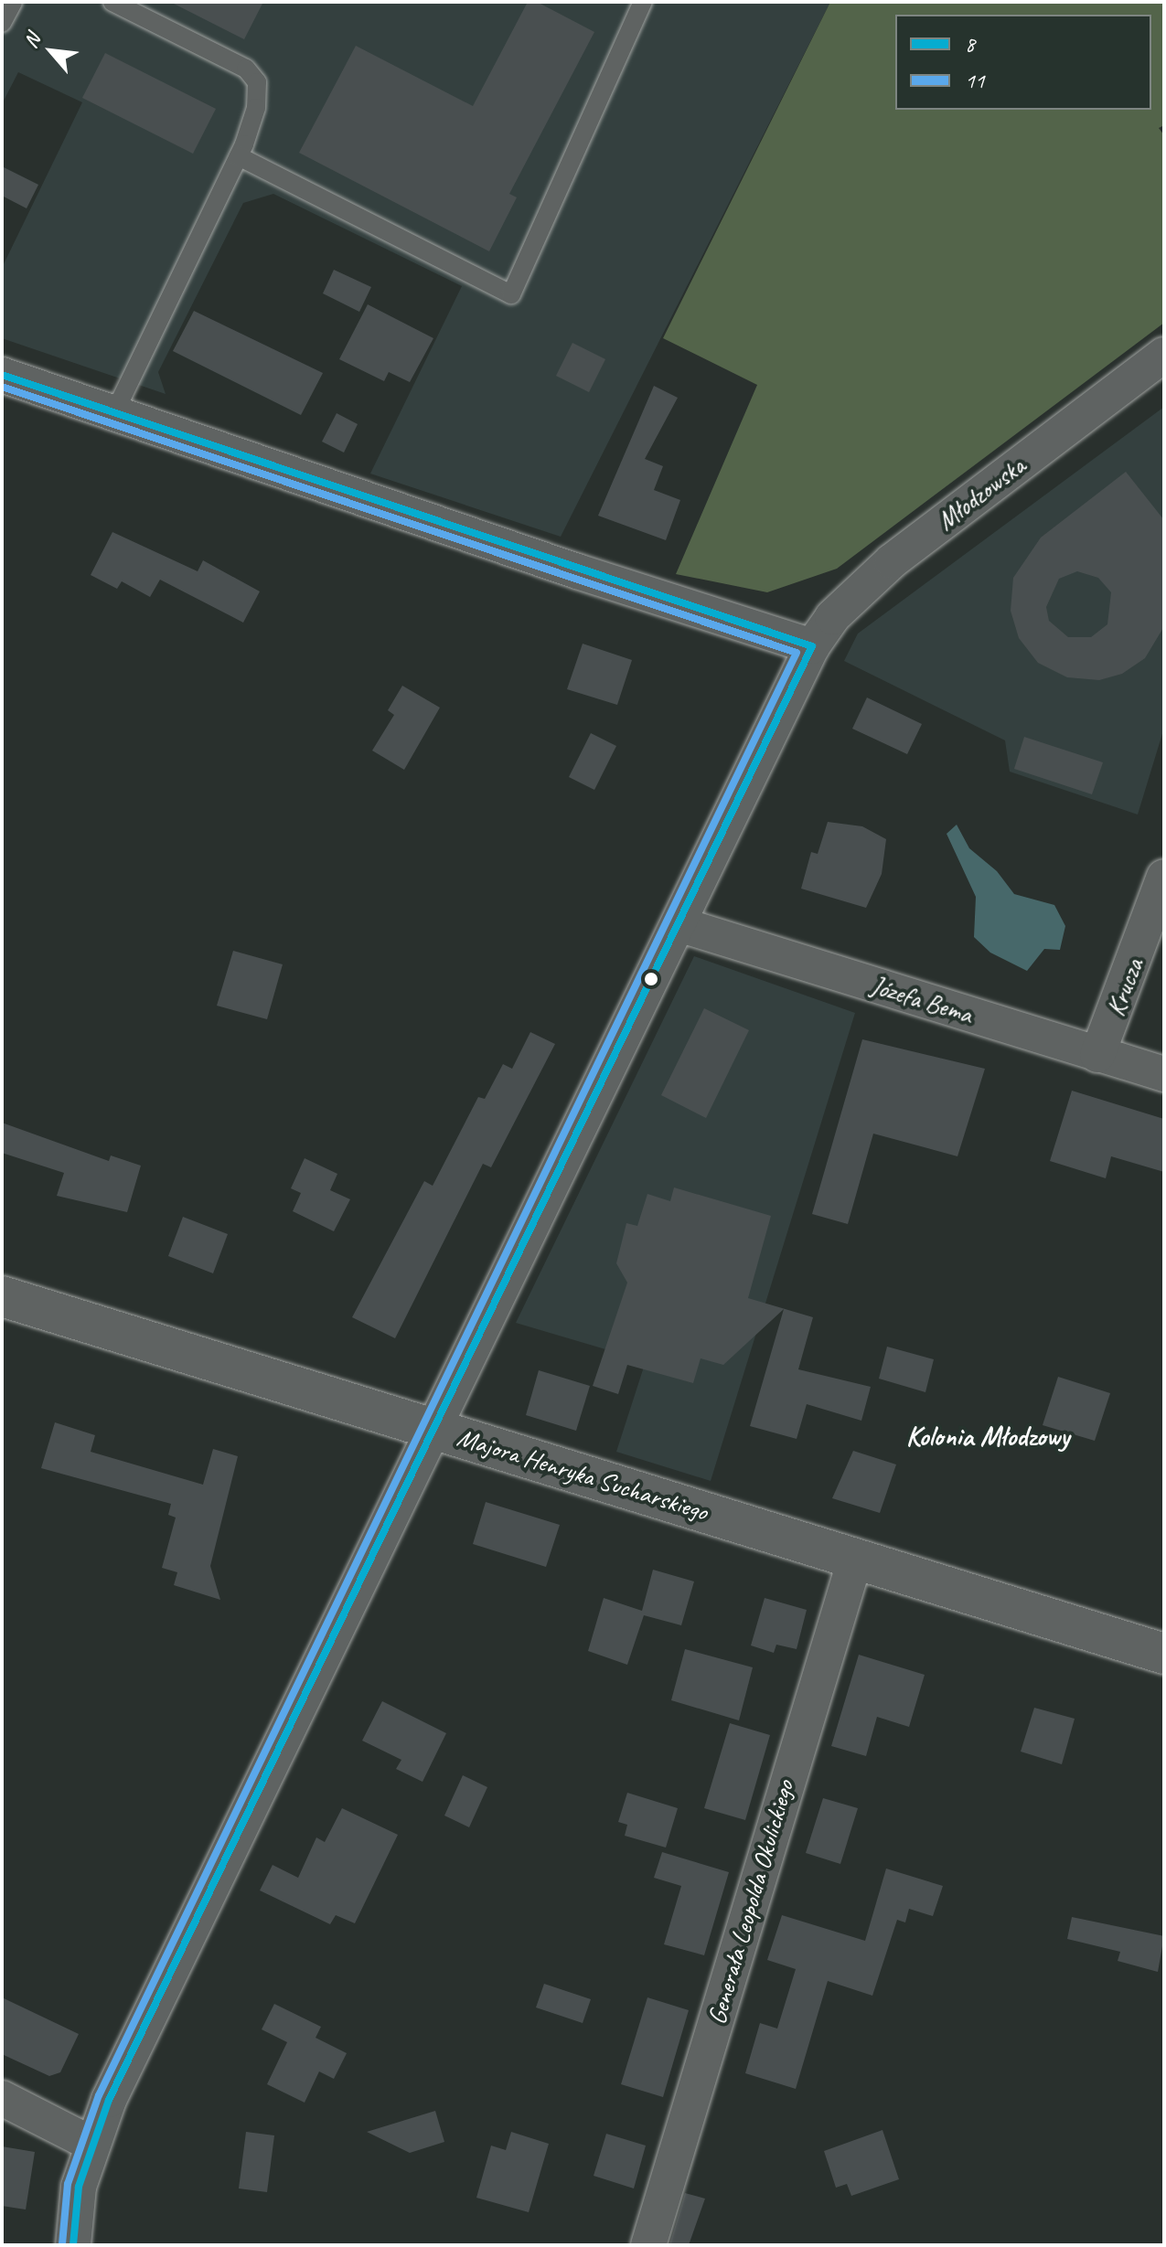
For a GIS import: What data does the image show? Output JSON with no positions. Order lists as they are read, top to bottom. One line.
{"streets":{"street":["Młodzowska","Krucza","Józefa Bema","Majora Henryka Sucharskiego","Generała Leopolda Okulickiego"]},"crossings":[["Młodzowska","Józefa Bema"],["Młodzowska","Majora Henryka Sucharskiego"],["Krucza","Józefa Bema"],["Majora Henryka Sucharskiego","Generała Leopolda Okulickiego"]],"districts":["Kolonia Młodzowy"],"lines":["transit line 8","transit line 11"],"legend":["8","11"],"north":"top left"}
